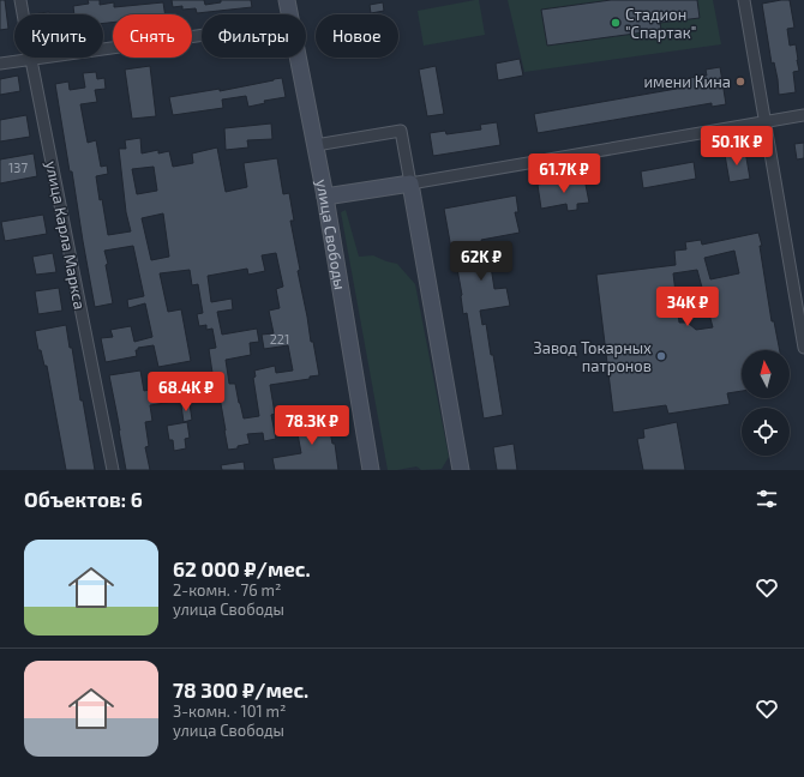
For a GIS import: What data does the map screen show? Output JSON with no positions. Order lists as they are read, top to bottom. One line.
{"streets":{"main road":["улица Свободы"],"street":["улица Карла Маркса"]},"places":["Стадион \"Спартак\"","имени Кина","Завод Токарных патронов"],"house_numbers":["137","221"],"north":"top","page":{"chip":["Купить","Снять","Фильтры","Новое"],"price":["50.1K ₽","61.7K ₽","62K ₽","34K ₽","68.4K ₽","78.3K ₽"],"heading":"Объектов: 6","list":[{"name":"62 000 ₽/мес.","note":"2-комн. · 76 m² · улица Свободы"},{"name":"78 300 ₽/мес.","note":"3-комн. · 101 m² · улица Свободы"}]}}
